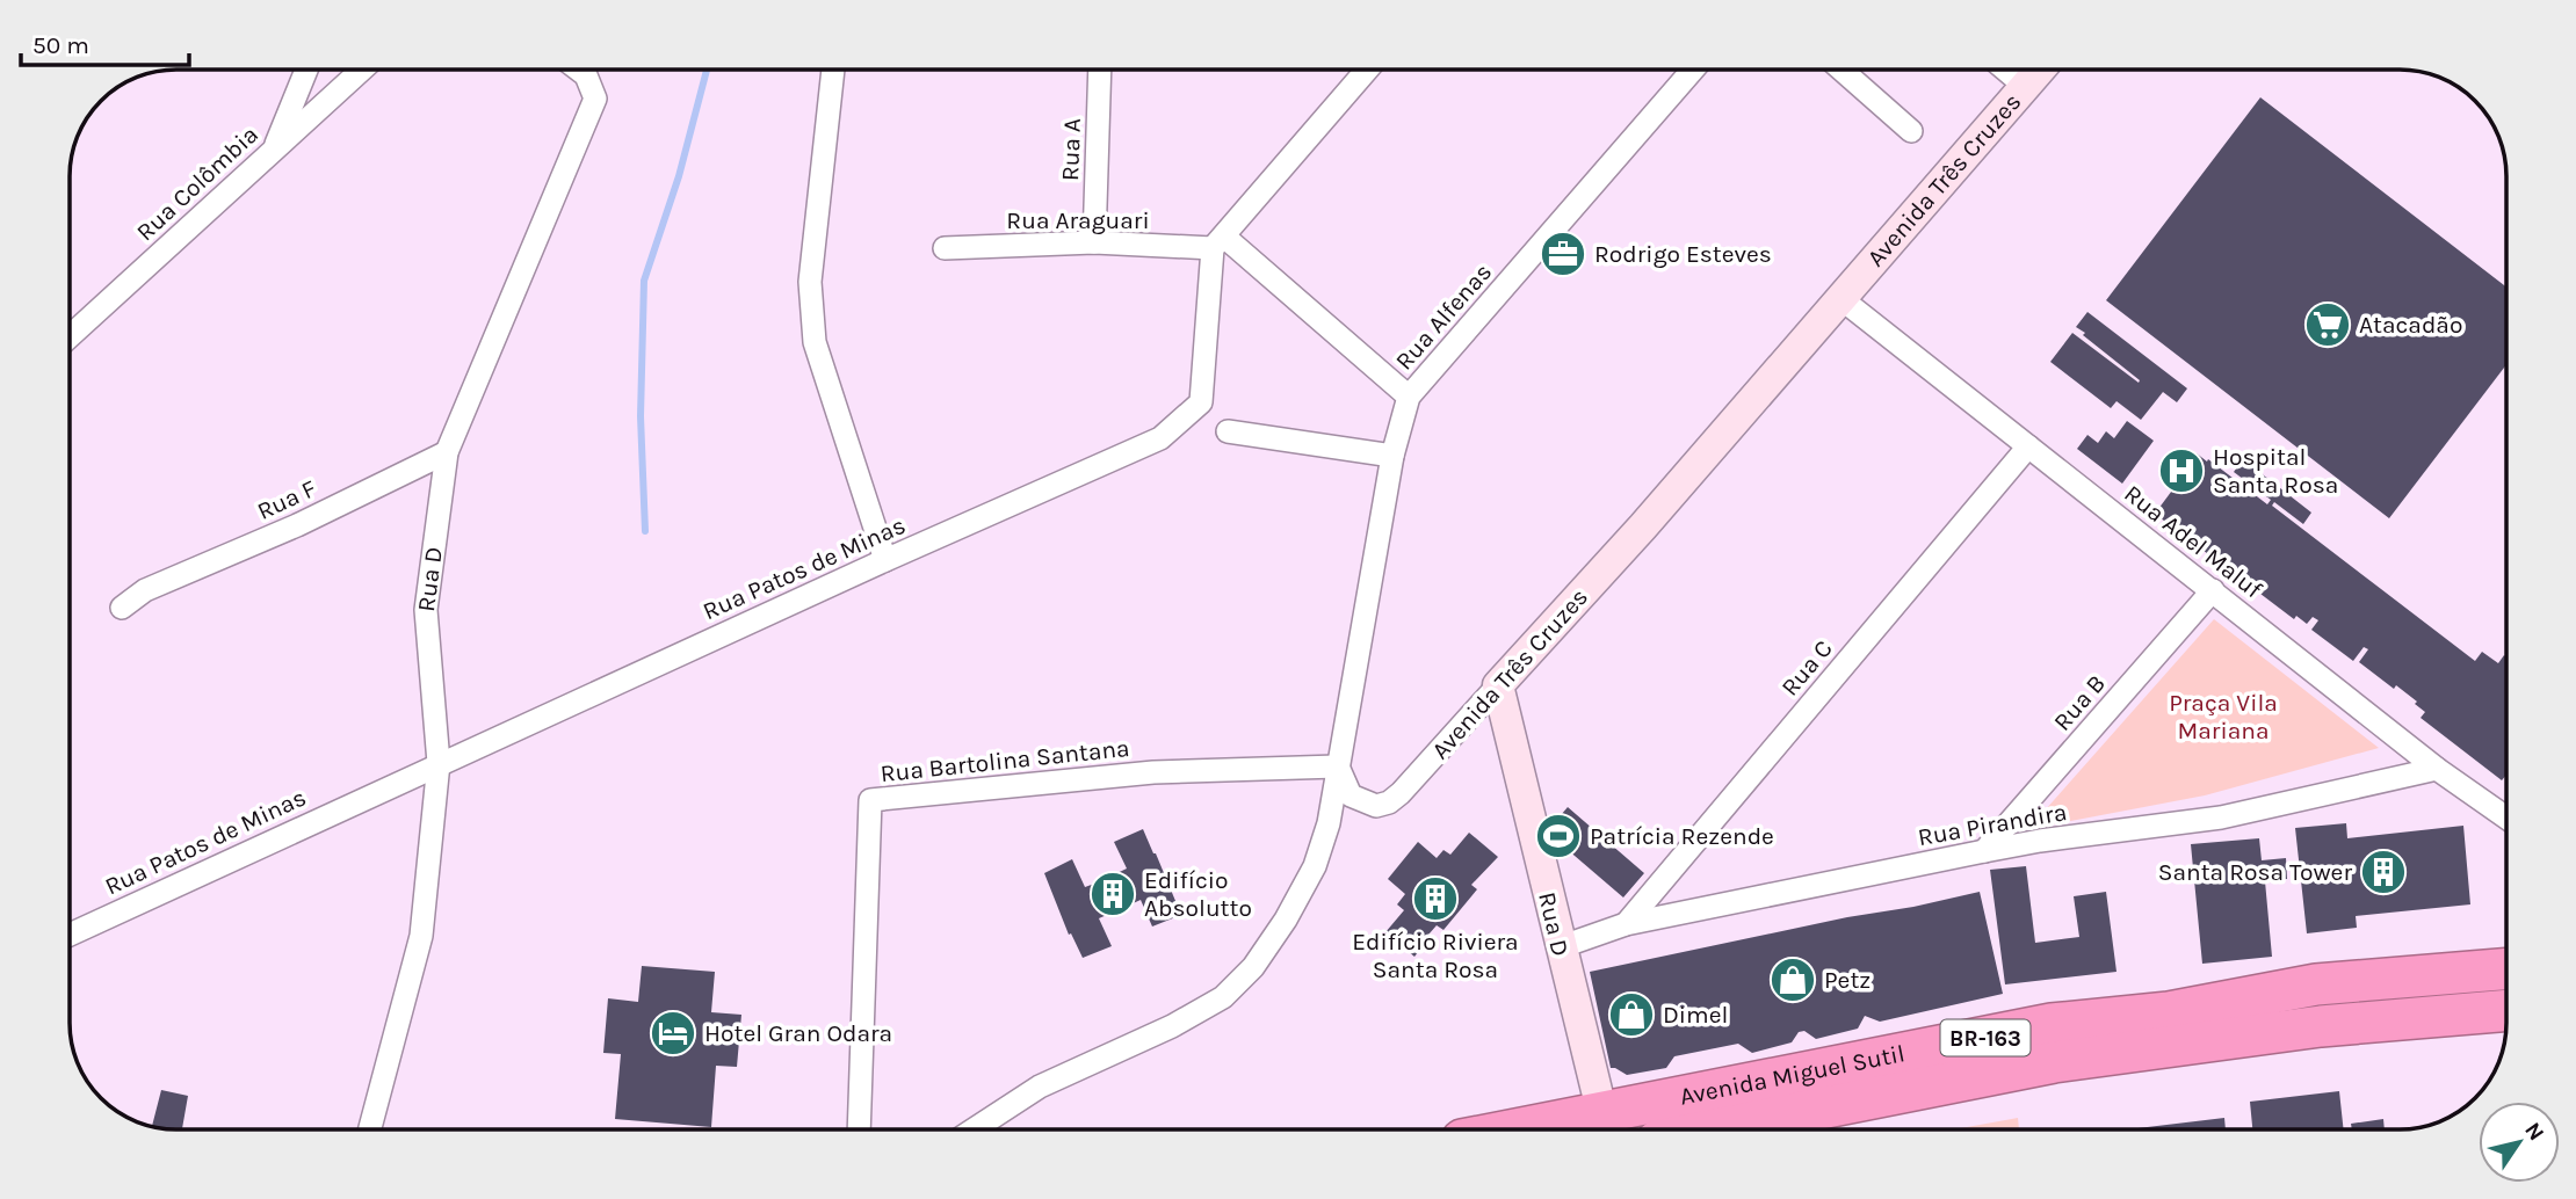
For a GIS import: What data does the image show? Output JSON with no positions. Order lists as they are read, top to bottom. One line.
{"streets":{"highway":["BR-163","Avenida Miguel Sutil"],"street":["Rua A","Avenida Três Cruzes","Rua Colômbia","Rua Araguari","Rua Alfenas","Rua F","Rua Adel Maluf","Rua Patos de Minas","Rua D","Rua C","Rua B","Rua Bartolina Santana","Rua Pirandira"]},"crossings":[["Rua A","Rua Araguari"],["Avenida Três Cruzes","Rua Alfenas"],["Avenida Três Cruzes","Rua Adel Maluf"],["Avenida Três Cruzes","Rua D"],["Avenida Três Cruzes","Rua Bartolina Santana"],["Rua Araguari","Rua Patos de Minas"],["Rua Alfenas","Rua Bartolina Santana"],["Rua F","Rua D"],["Rua Adel Maluf","Rua C"],["Rua Adel Maluf","Rua B"],["Rua Adel Maluf","Rua Pirandira"],["Rua Patos de Minas","Rua D"],["Rua D","Rua Pirandira"],["Rua D","Avenida Miguel Sutil"],["Rua C","Rua Pirandira"],["Rua B","Rua Pirandira"]],"parks":["Praça Vila Mariana"],"places":{"office":["Rodrigo Esteves"],"supermarket":["Atacadão"],"hospital":["Hospital Santa Rosa"],"sports":["Patrícia Rezende"],"building":["Santa Rosa Tower","Edifício Absolutto","Edifício Riviera Santa Rosa"],"shop":["Petz","Dimel"],"hotel":["Hotel Gran Odara"]},"scale_bar":"50 m","north":"top right"}
